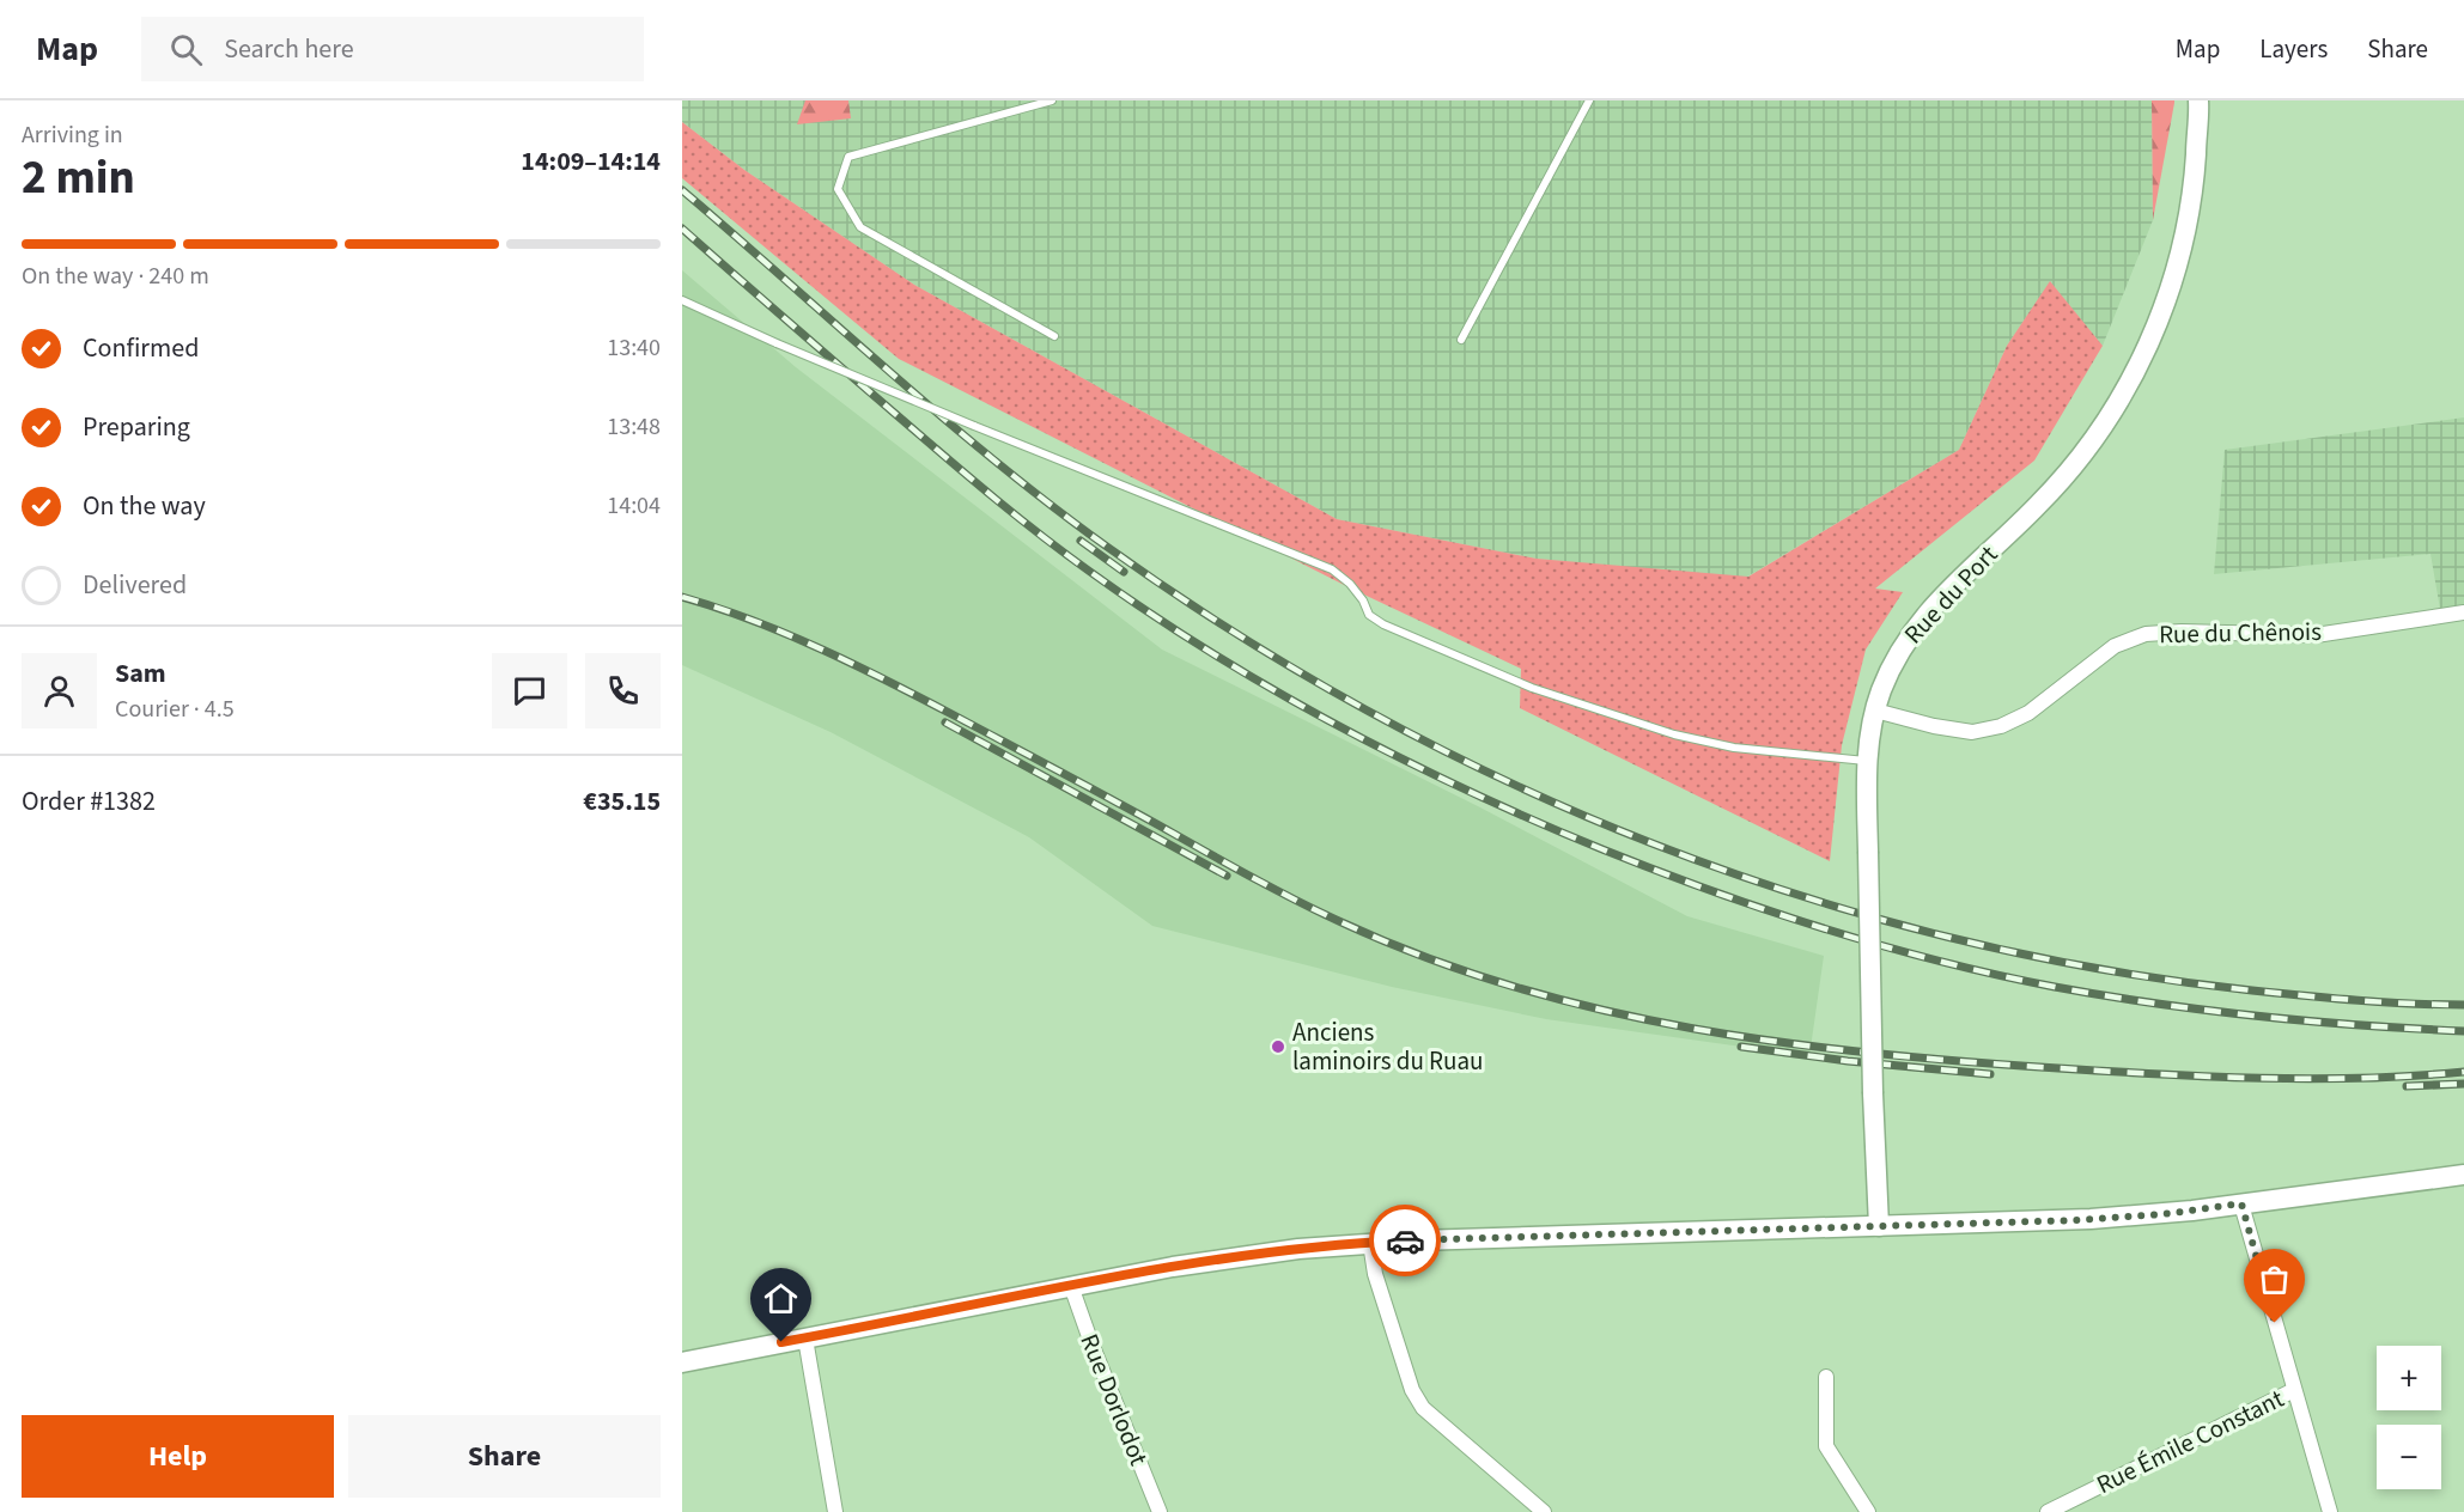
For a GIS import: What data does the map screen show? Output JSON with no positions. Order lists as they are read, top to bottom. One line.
{"streets":{"main road":["Rue du Port"],"street":["Rue du Chênois","Rue Dorlodot","Rue Émile Constant"]},"crossings":[["Rue du Port","Rue du Chênois"]],"places":["Anciens laminoirs du Ruau"],"page":{"header":"Map","search":"Search here","nav":["Map","Layers","Share"],"heading":["2 min","Arriving in","14:09–14:14"],"panel":["Sam","Courier · 4.5","Order #1382","€35.15"],"bar":"On the way · 240 m","list":[["Confirmed","13:40"],["Preparing","13:48"],["On the way","14:04"],"Delivered"],"map_buttons":["+","−"],"buttons":["Help","Share"]}}
